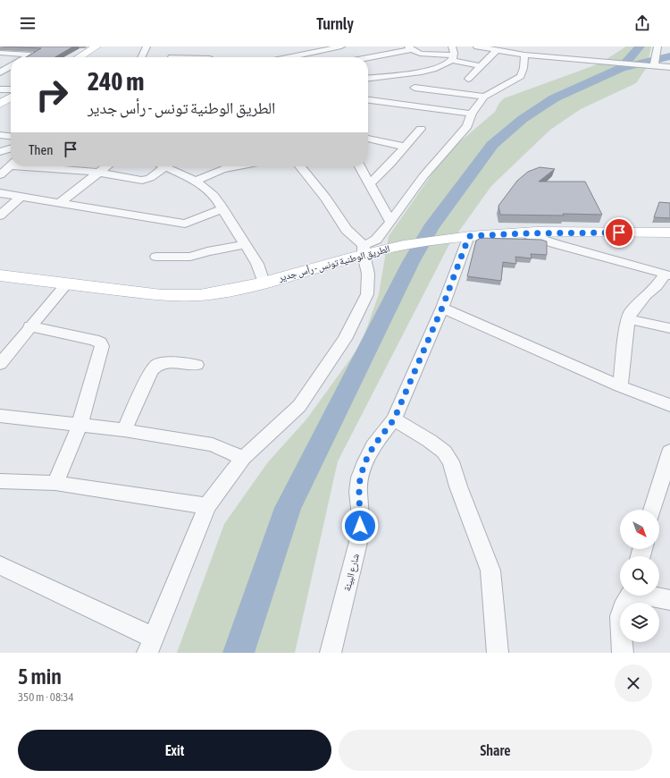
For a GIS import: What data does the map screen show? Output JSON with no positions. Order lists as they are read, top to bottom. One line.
{"streets":{"main road":["الطريق الوطنية تونس - رأس جدير"],"street":["شارع البيئة"]},"crossings":[["الطريق الوطنية تونس - رأس جدير","شارع البيئة"]],"north":"bottom right","page":{"header":"Turnly","turn":["240 m","الطريق الوطنية تونس - رأس جدير"],"then":"Then","heading":["5 min","350 m · 08:34"],"buttons":["Exit","Share"]}}
